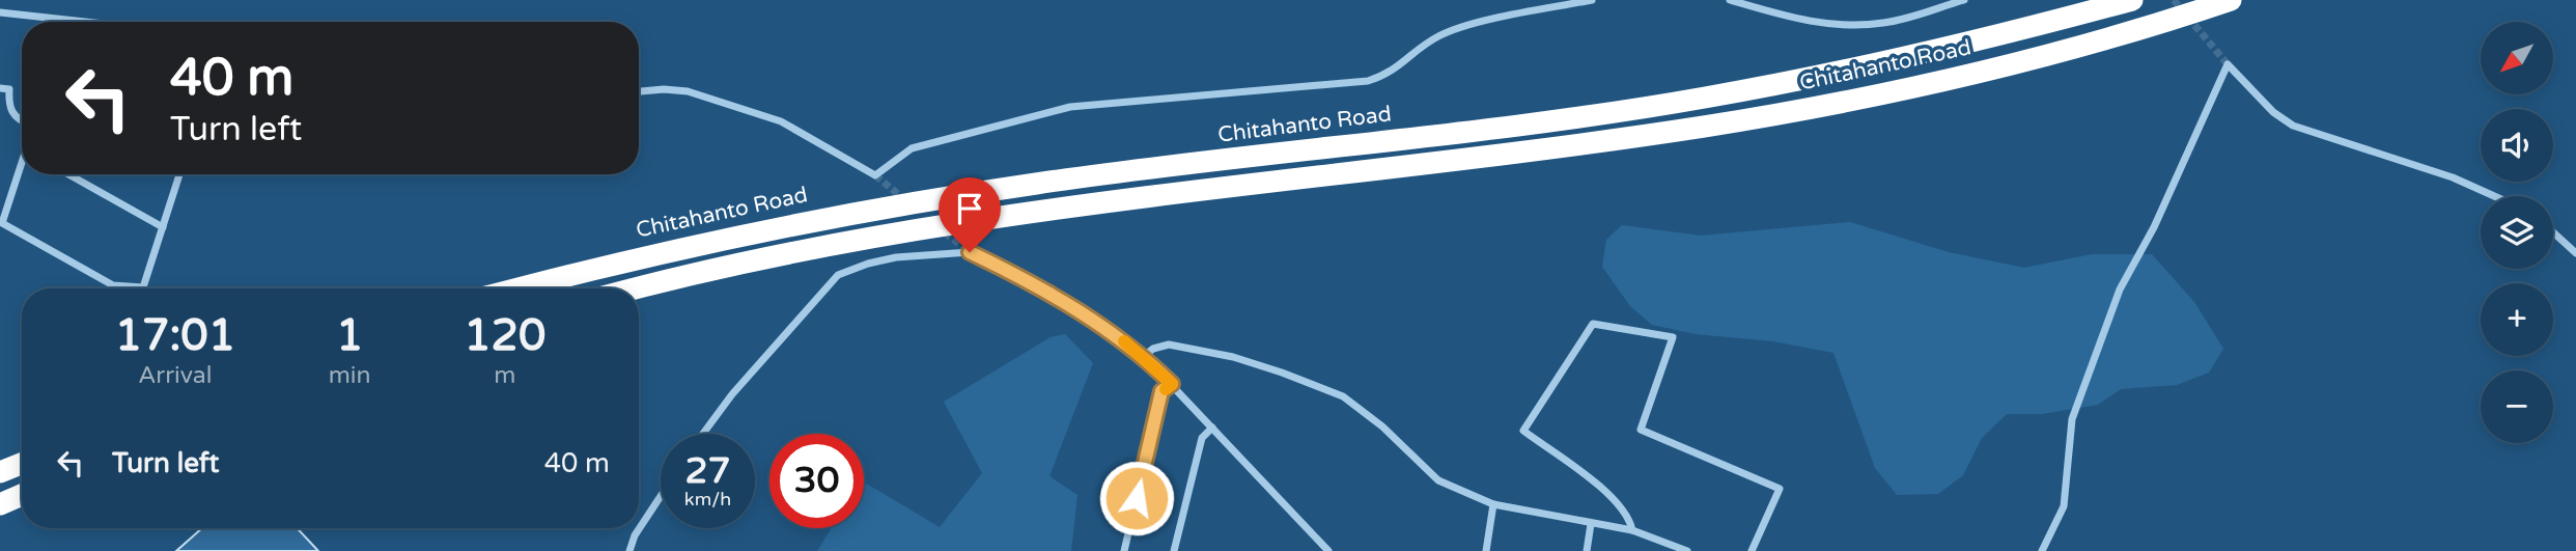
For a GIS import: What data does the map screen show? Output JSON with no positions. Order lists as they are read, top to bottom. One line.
{"streets":{"highway":["Chitahanto Road"]},"north":"bottom left","page":{"map_buttons":["+","−"],"turn":["40 m","Turn left"],"eta":["17:01","Arrival","1","min","120","m"],"list":[{"name":"Turn left","value":"40 m"}],"speed":"27 km/h","limit":"30"}}
